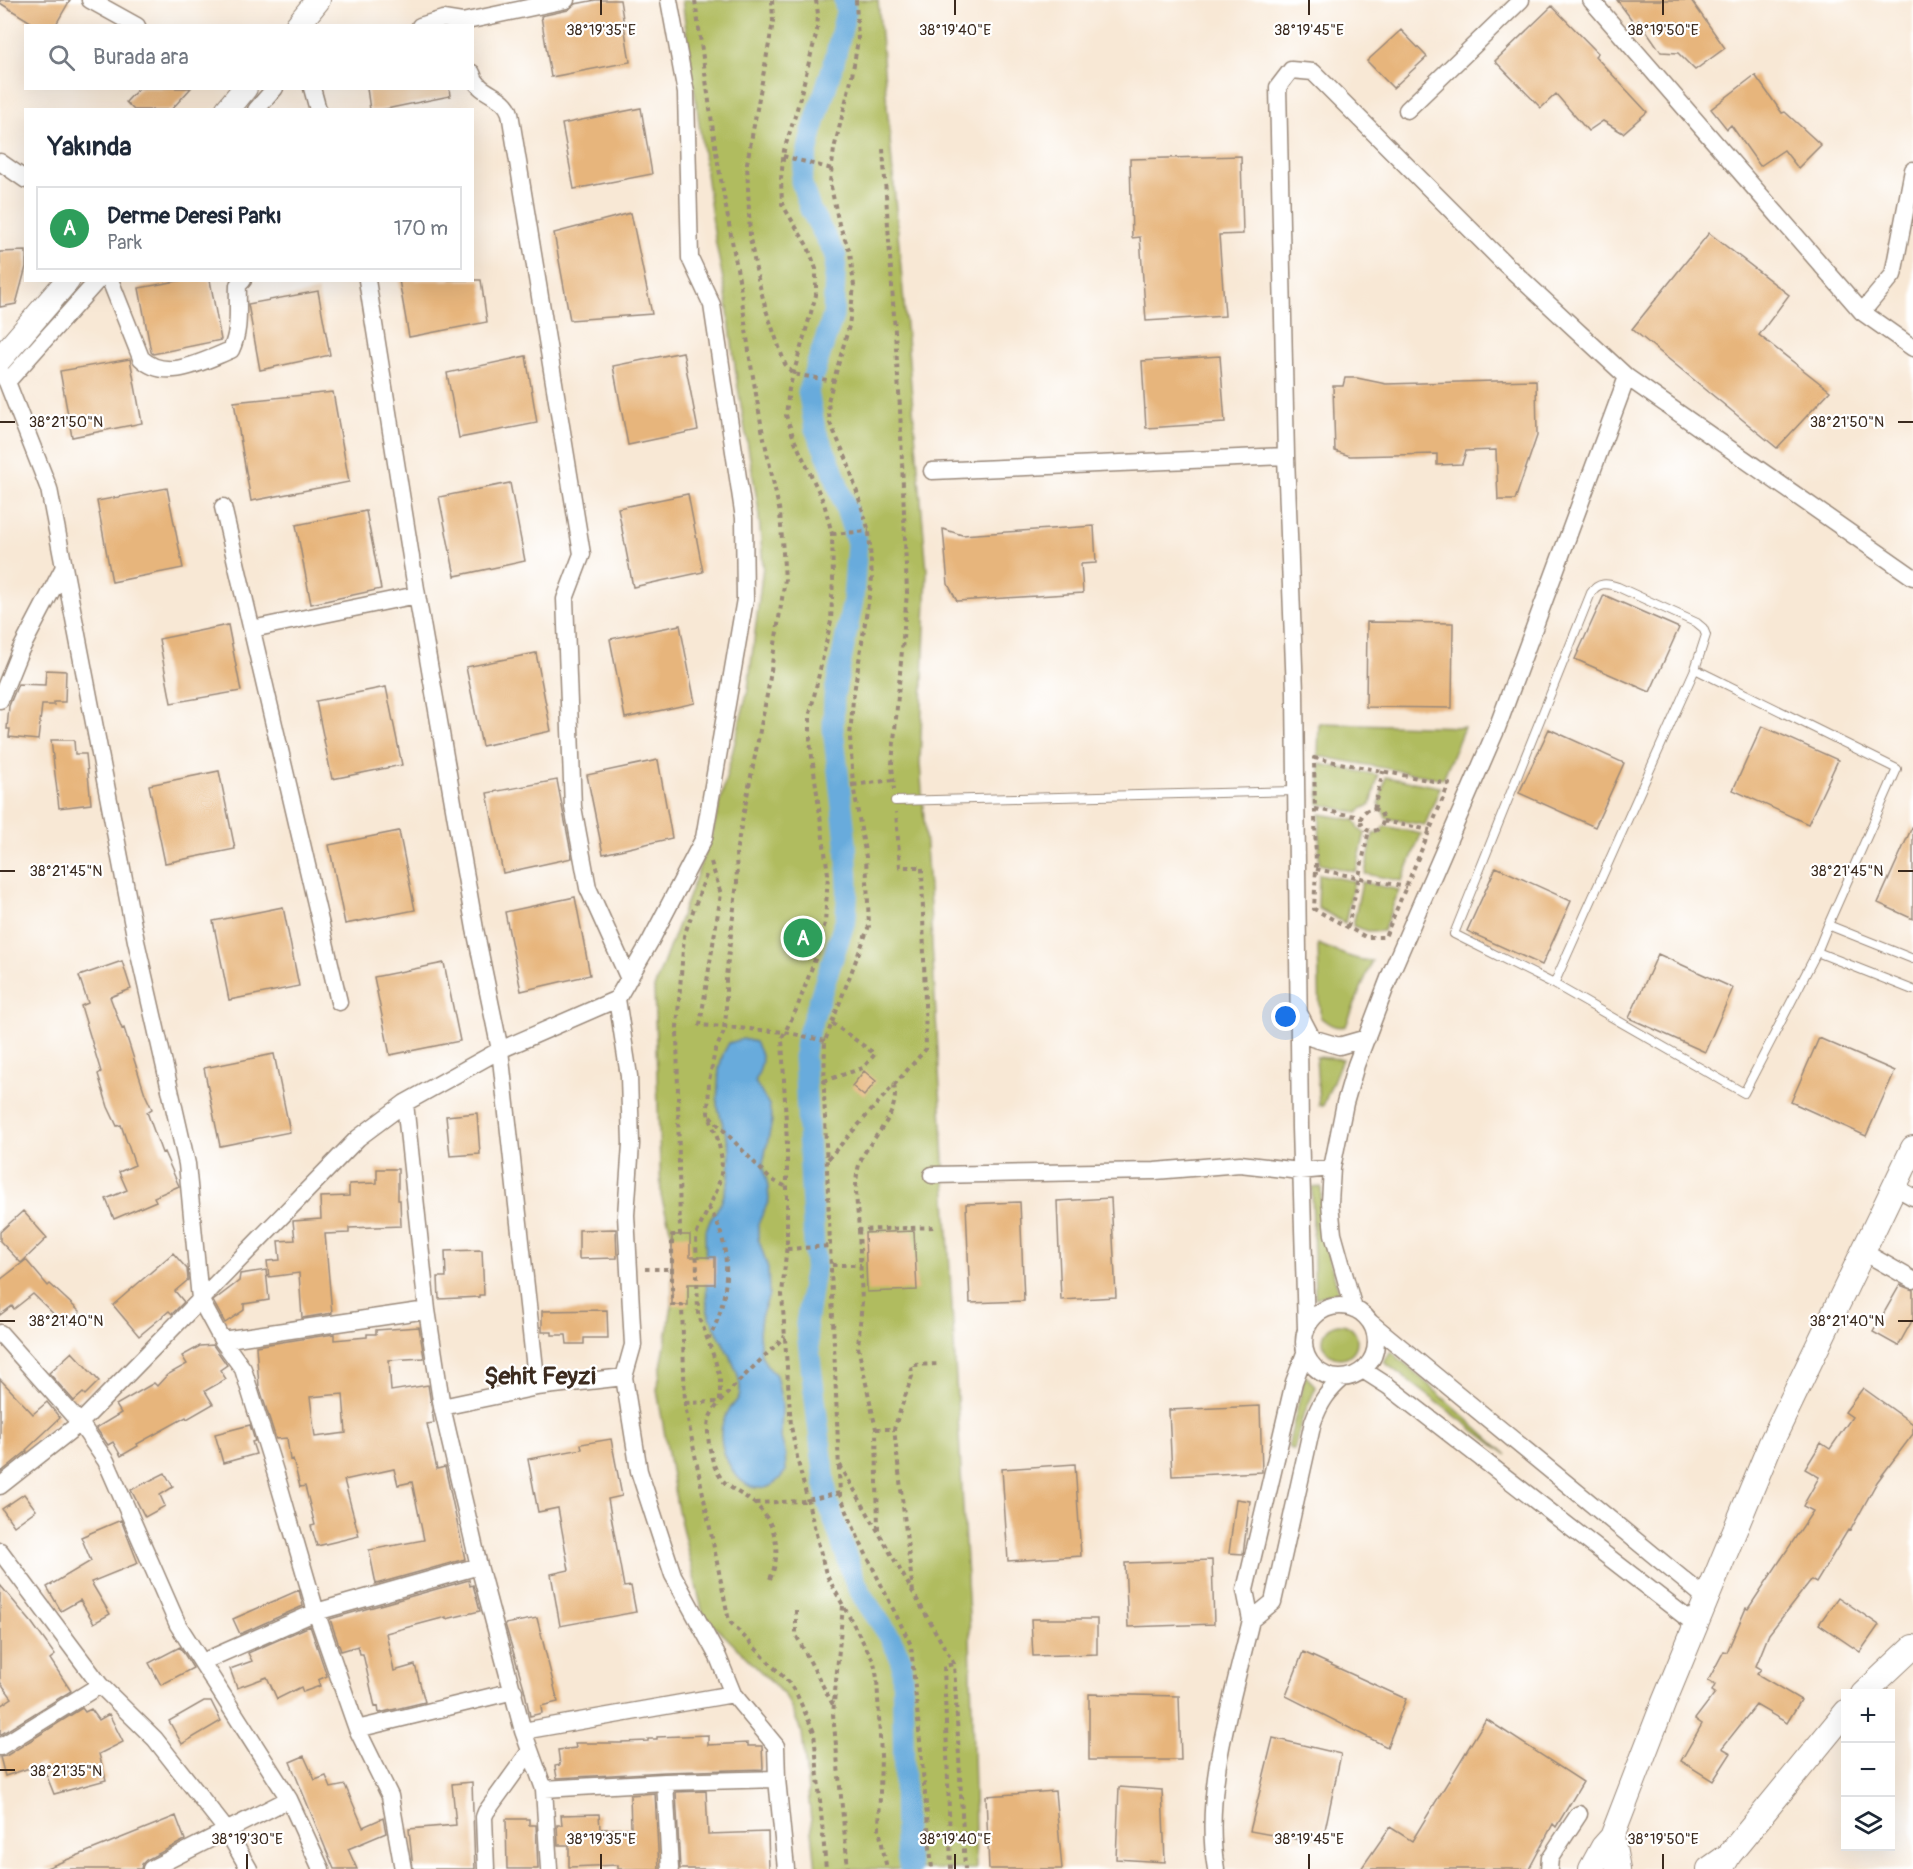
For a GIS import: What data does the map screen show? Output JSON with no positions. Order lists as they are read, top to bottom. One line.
{"districts":["Şehit Feyzi"],"page":{"search":"Burada ara","heading":"Yakında","list":[{"mark":"A","name":"Derme Deresi Parkı","note":"Park","value":"170 m"}],"pins":"A","map_buttons":["+","−"]},"coordinates":["38°19'35\"E","38°19'40\"E","38°19'45\"E","38°19'50\"E","38°21'50\"N","38°21'45\"N","38°21'40\"N","38°21'35\"N","38°19'30\"E"]}
